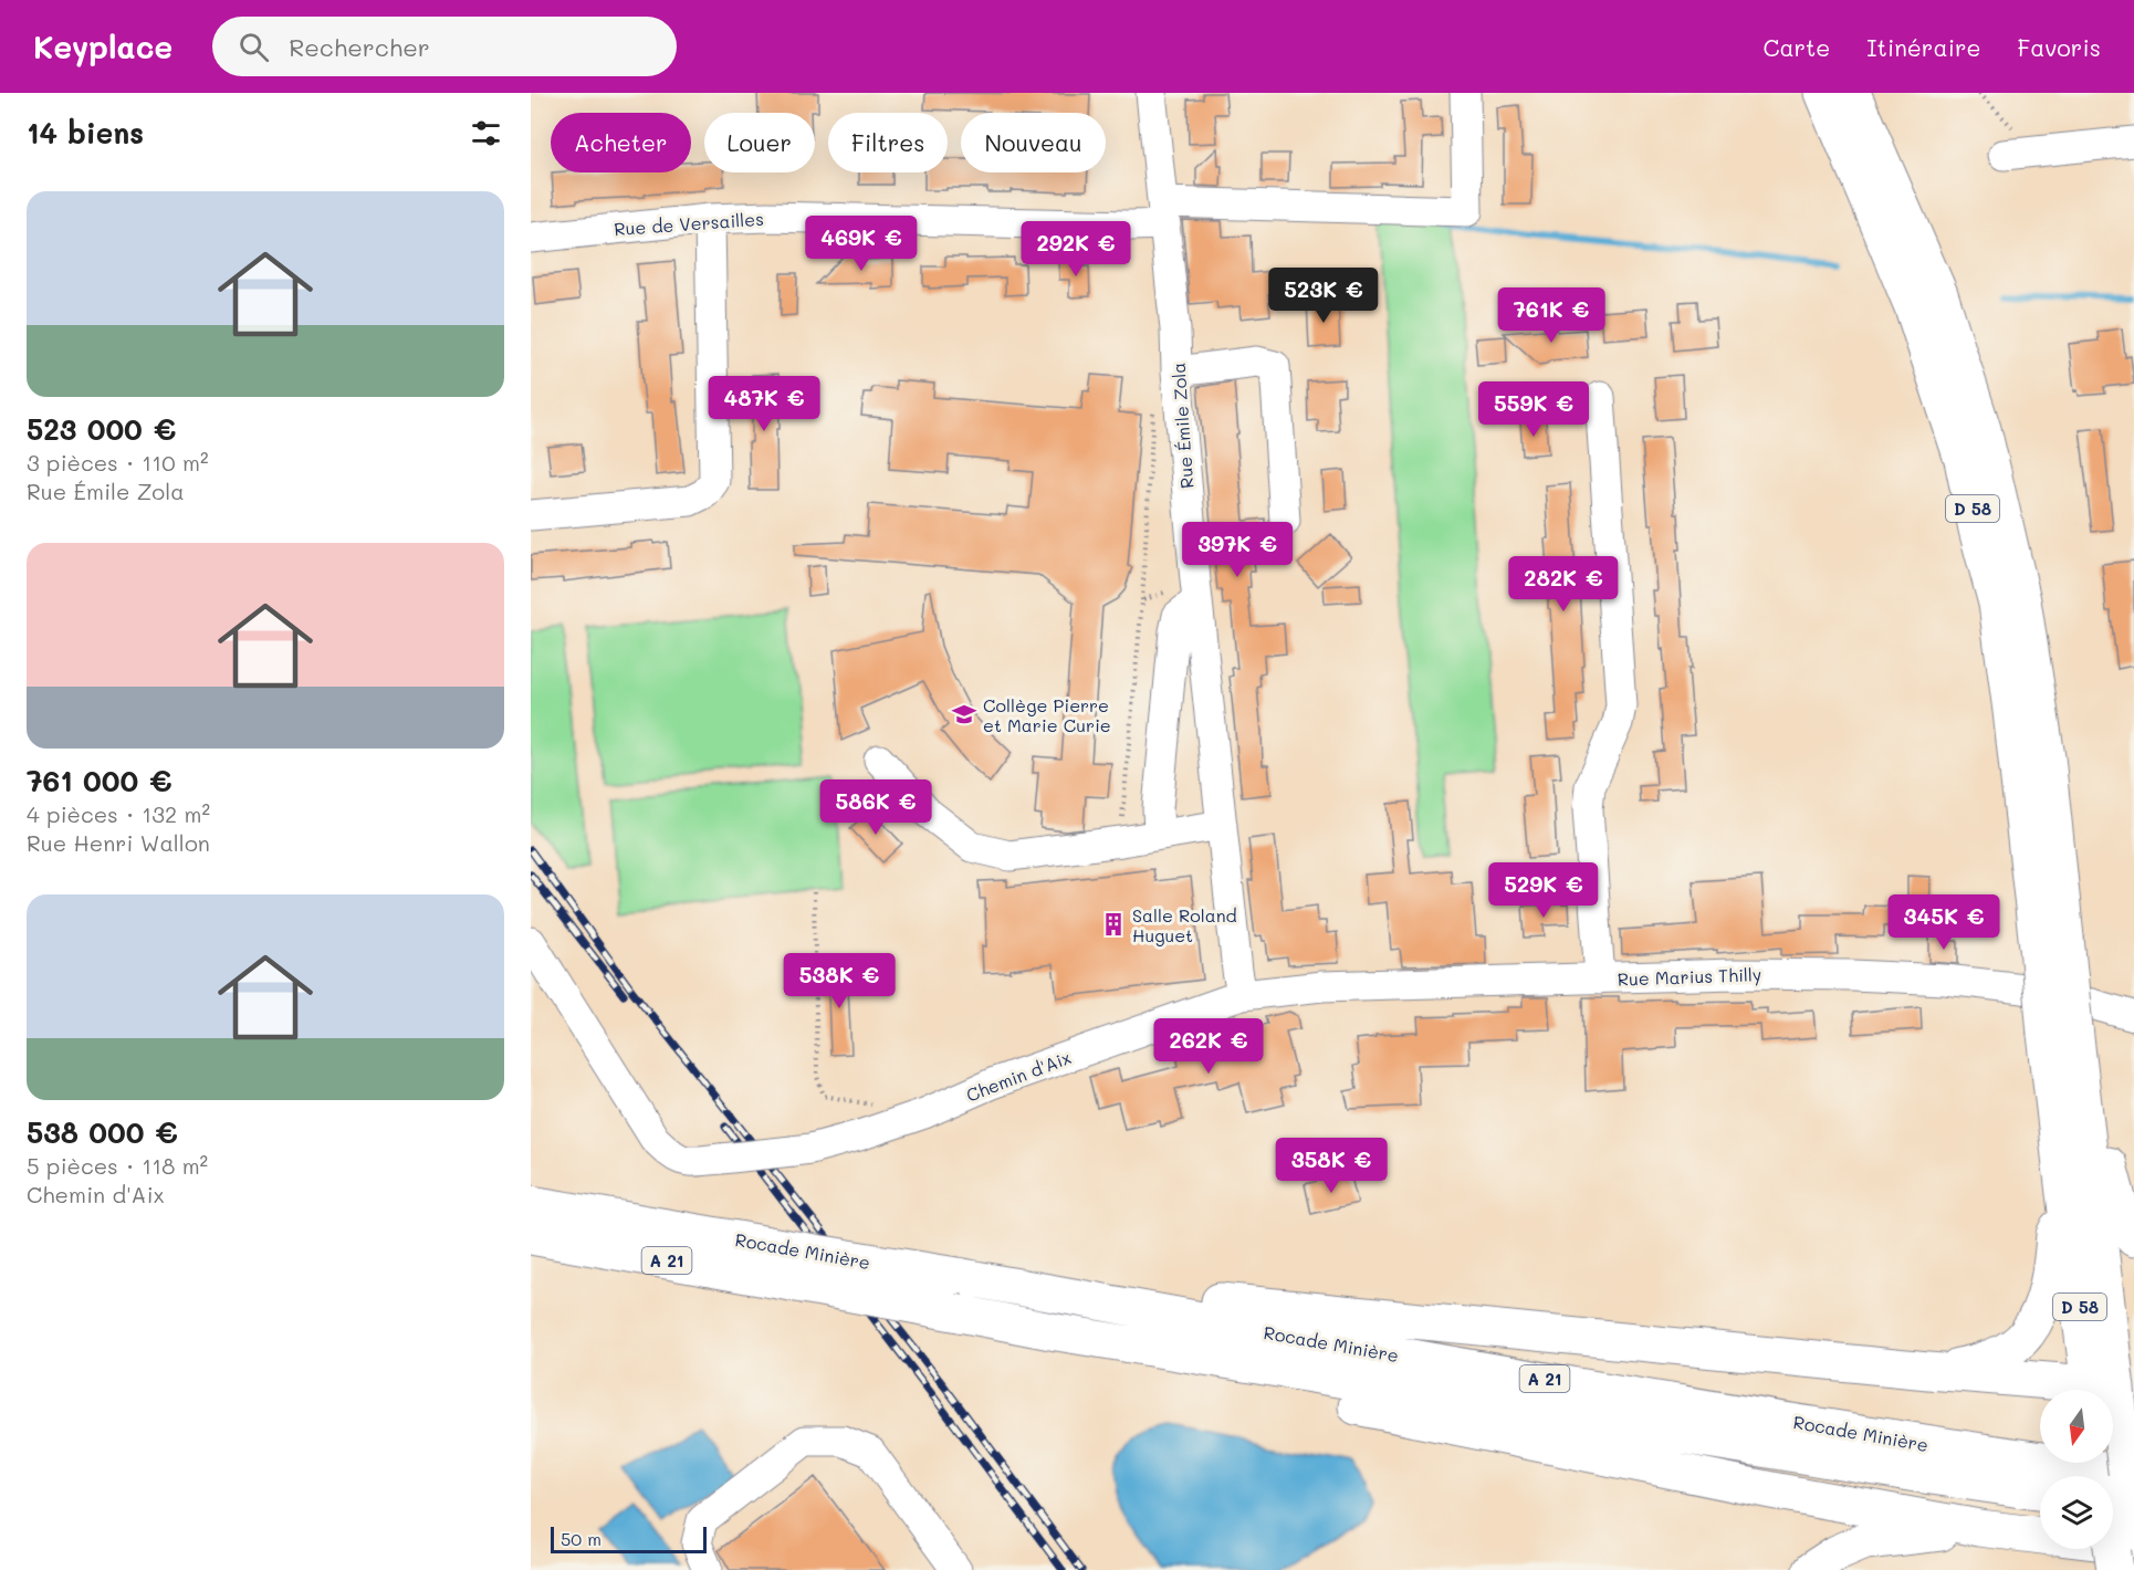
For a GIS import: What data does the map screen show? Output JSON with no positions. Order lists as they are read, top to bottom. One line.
{"streets":{"highway":["D 58","Rocade Minière","A 21"],"street":["Rue de Versailles","Rue Émile Zola","Rue Marius Thilly","Chemin d'Aix"]},"crossings":[["Rue de Versailles","Rue Émile Zola"],["Rue Émile Zola","Rue Marius Thilly"],["Rue Émile Zola","Chemin d'Aix"],["Rue Marius Thilly","Chemin d'Aix"]],"places":{"school or university":["Collège Pierre et Marie Curie"],"building":["Salle Roland Huguet"]},"scale_bar":"50 m","north":"bottom","page":{"header":"Keyplace","search":"Rechercher","nav":["Carte","Itinéraire","Favoris"],"heading":"14 biens","chip":["Acheter","Louer","Filtres","Nouveau"],"list":[{"name":"523 000 €","note":"3 pièces · 110 m² · Rue Émile Zola"},{"name":"761 000 €","note":"4 pièces · 132 m² · Rue Henri Wallon"},{"name":"538 000 €","note":"5 pièces · 118 m² · Chemin d'Aix"}],"price":["469K €","292K €","523K €","761K €","487K €","559K €","397K €","282K €","586K €","529K €","345K €","538K €","262K €","358K €"],"scale":"50 m"}}
